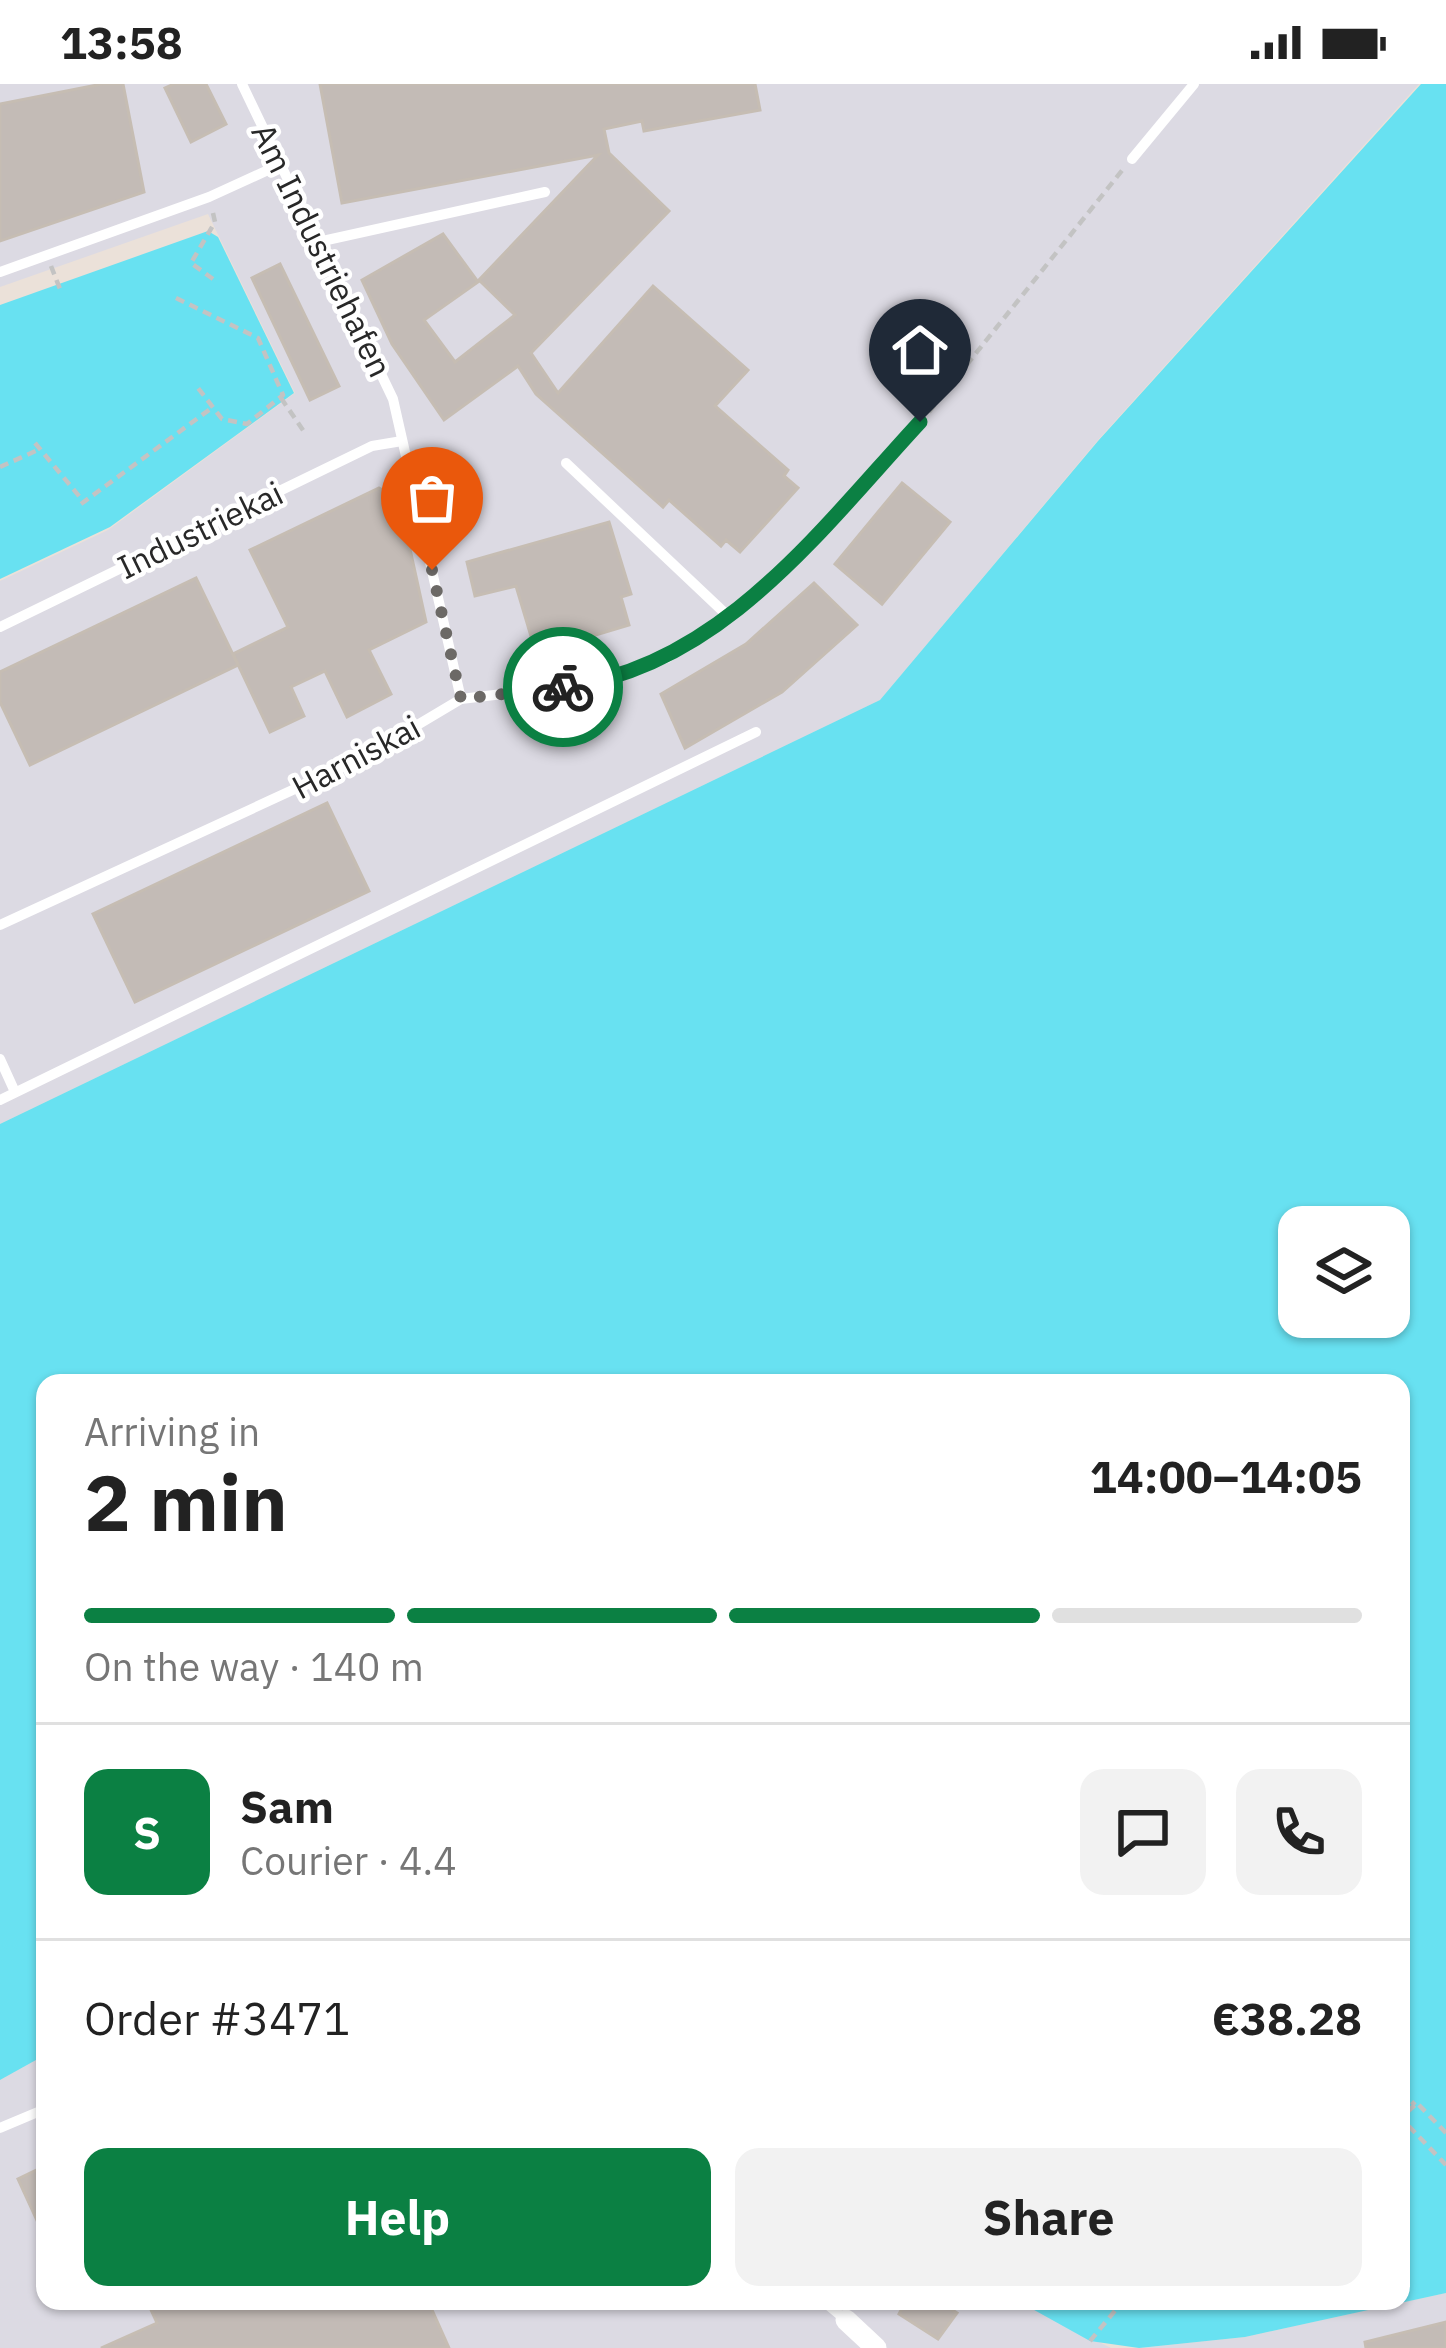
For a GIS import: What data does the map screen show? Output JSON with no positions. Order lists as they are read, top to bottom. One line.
{"streets":{"lane":["Am Industriehafen","Industriekai","Harniskai"]},"crossings":[["Am Industriehafen","Industriekai"],["Am Industriehafen","Harniskai"]],"page":{"status":"13:58","heading":["2 min","Arriving in","14:00–14:05"],"panel":["Sam","Courier · 4.4","Order #3471","€38.28"],"bar":"On the way · 140 m","round":"S","buttons":["Help","Share"]}}
